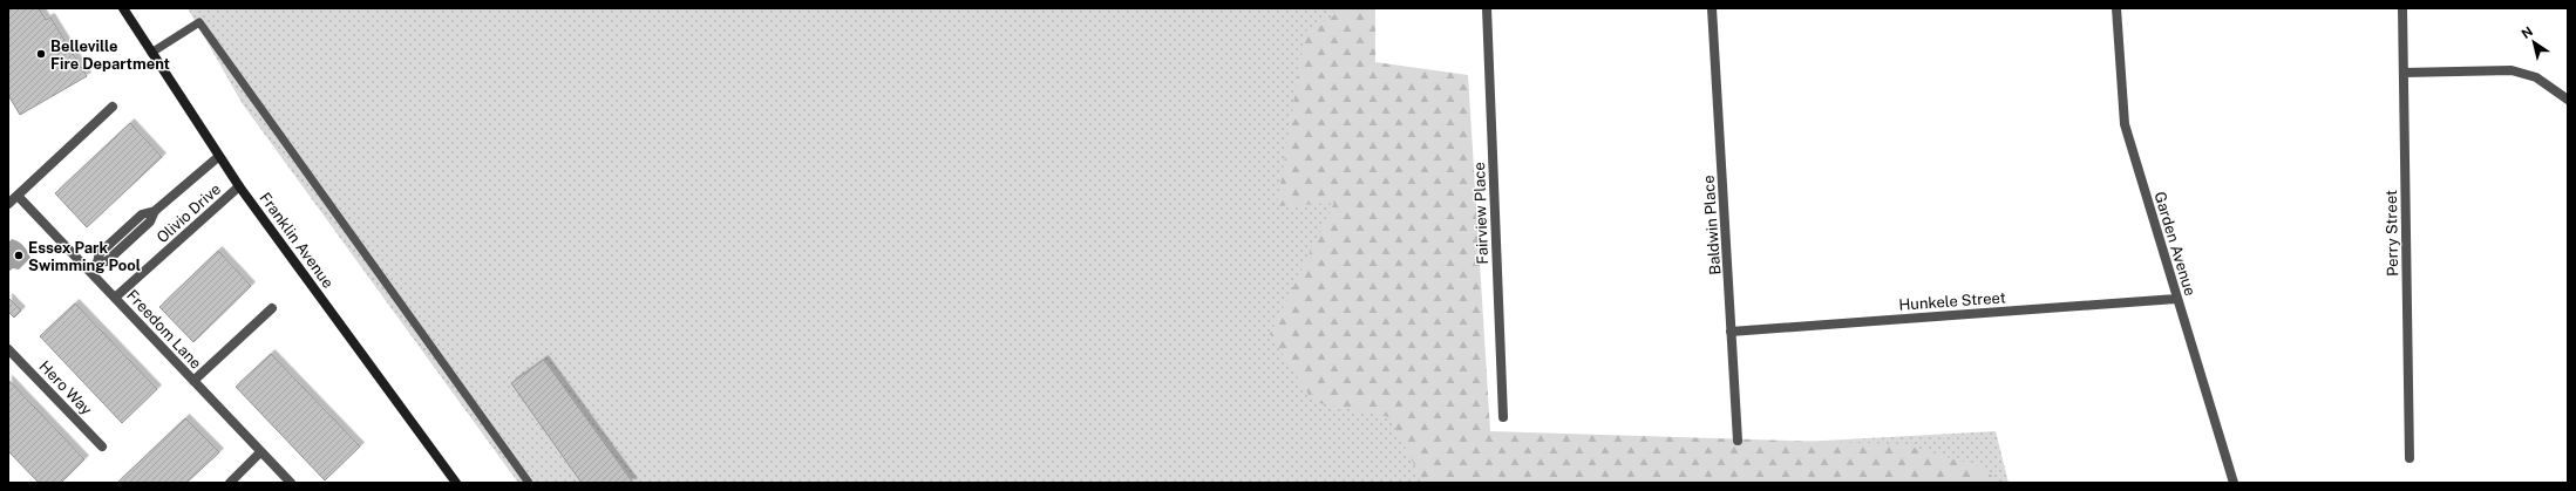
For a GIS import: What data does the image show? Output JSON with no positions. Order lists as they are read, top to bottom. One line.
{"streets":{"main road":["Franklin Avenue"],"street":["Olivio Drive","Fairview Place","Baldwin Place","Perry Street","Garden Avenue","Hunkele Street","Freedom Lane","Hero Way"]},"crossings":[["Olivio Drive","Franklin Avenue"],["Olivio Drive","Freedom Lane"],["Baldwin Place","Hunkele Street"],["Garden Avenue","Hunkele Street"]],"places":["Belleville Fire Department","Essex Park Swimming Pool"],"north":"top left"}
